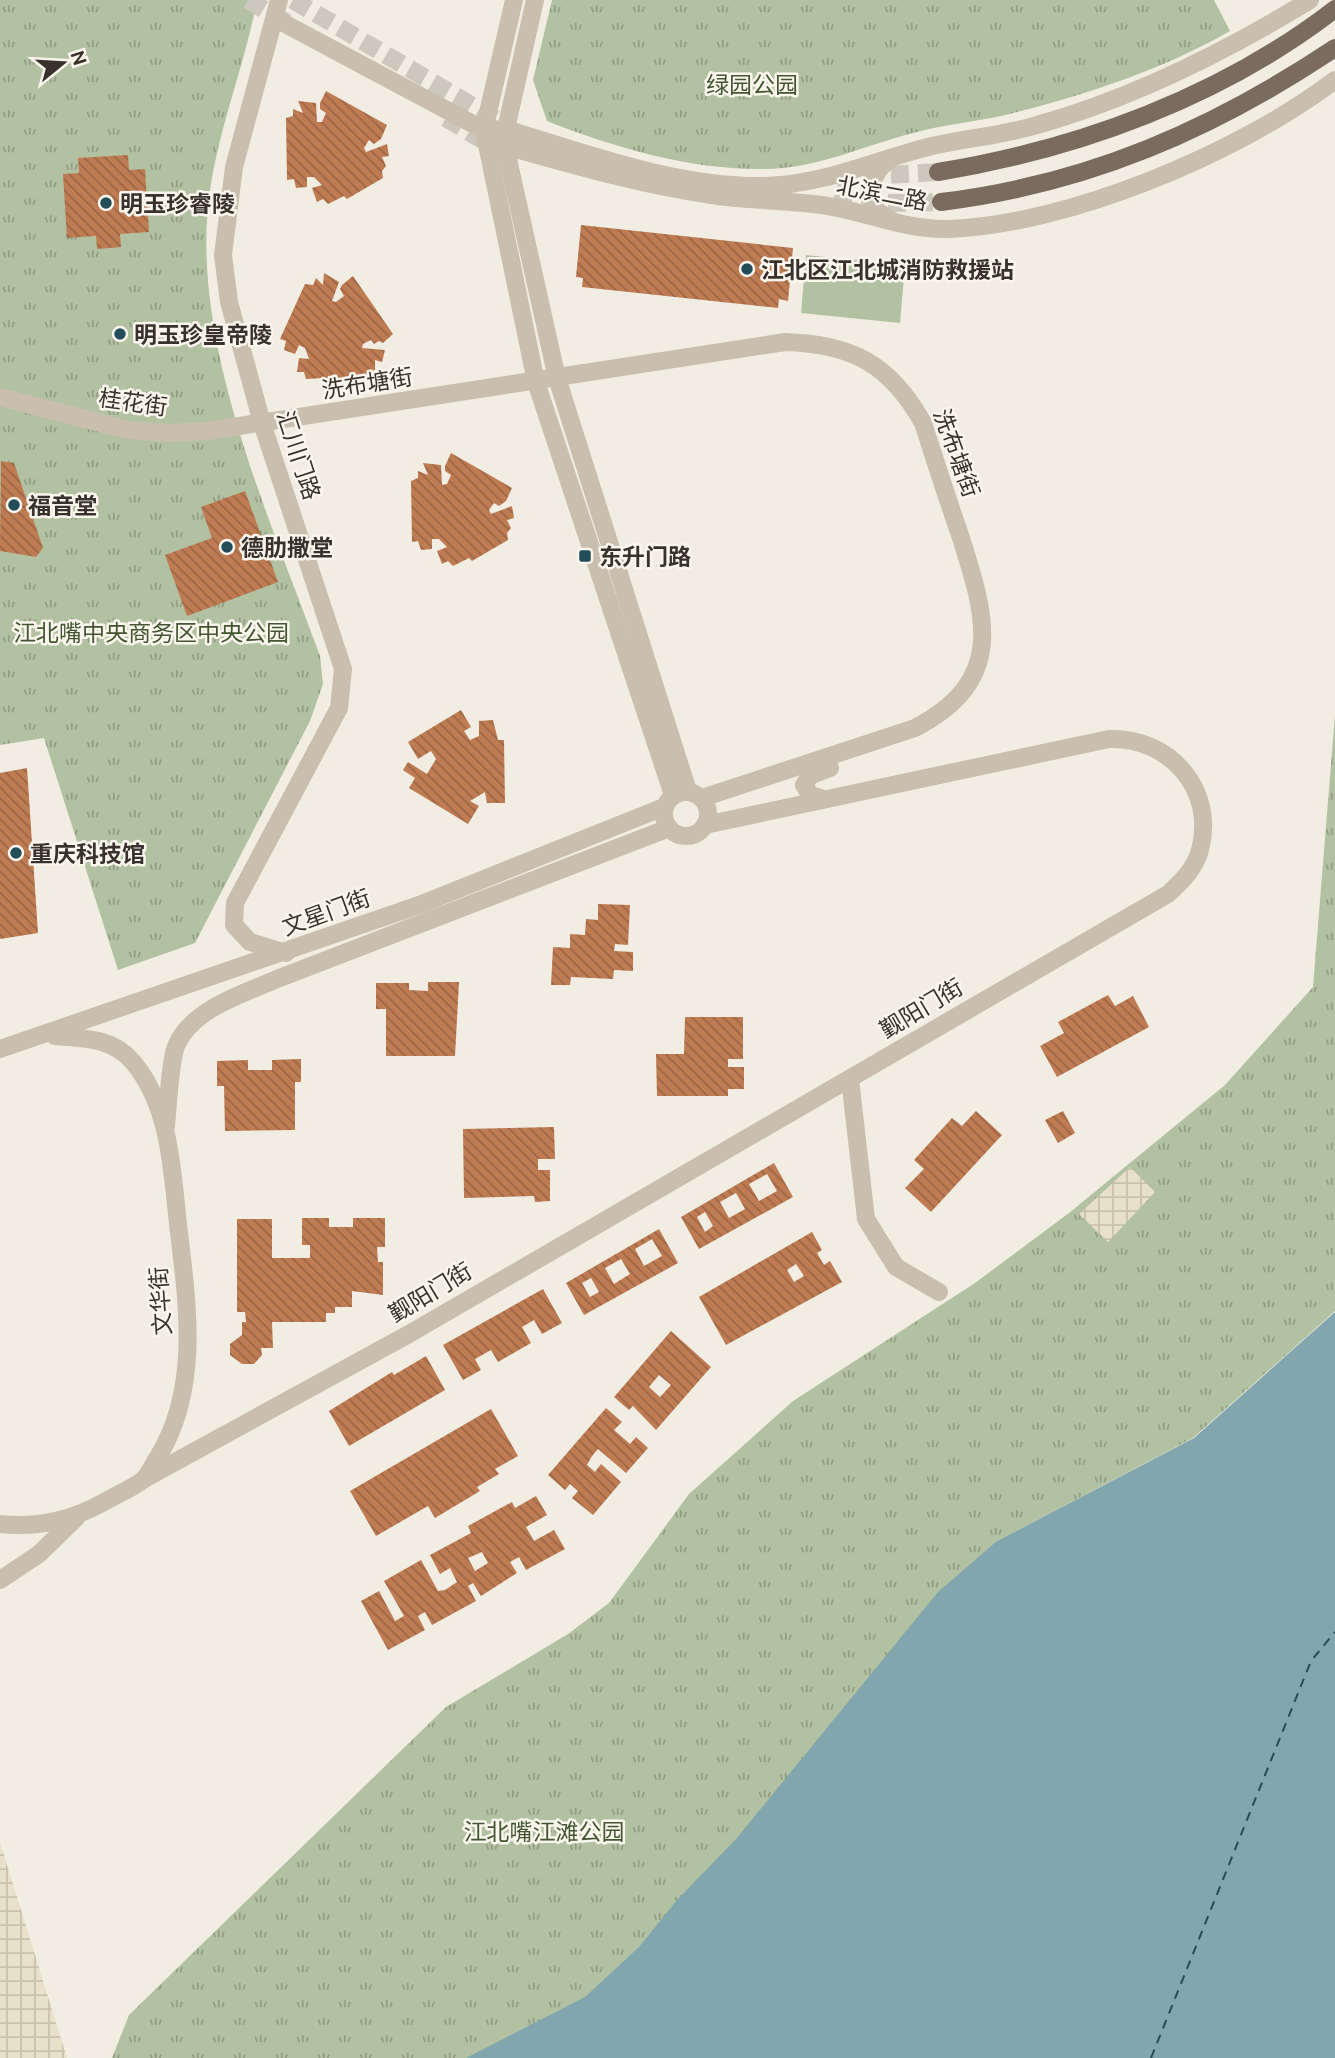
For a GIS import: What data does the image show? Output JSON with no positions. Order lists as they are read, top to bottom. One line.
{"streets":{"main road":["北滨二路"],"street":["洗布塘街","桂花街","汇川门路","文星门街","觐阳门街","文华街"]},"crossings":[["洗布塘街","桂花街"],["洗布塘街","汇川门路"],["洗布塘街","文星门街"],["桂花街","汇川门路"],["汇川门路","文星门街"],["文星门街","觐阳门街"],["文星门街","文华街"],["觐阳门街","文华街"]],"parks":["绿园公园","江北嘴中央商务区中央公园","江北嘴江滩公园"],"places":{"other":["明玉珍睿陵","江北区江北城消防救援站","明玉珍皇帝陵","福音堂","德肋撒堂","重庆科技馆"],"transit":["东升门路"]},"north":"right"}
